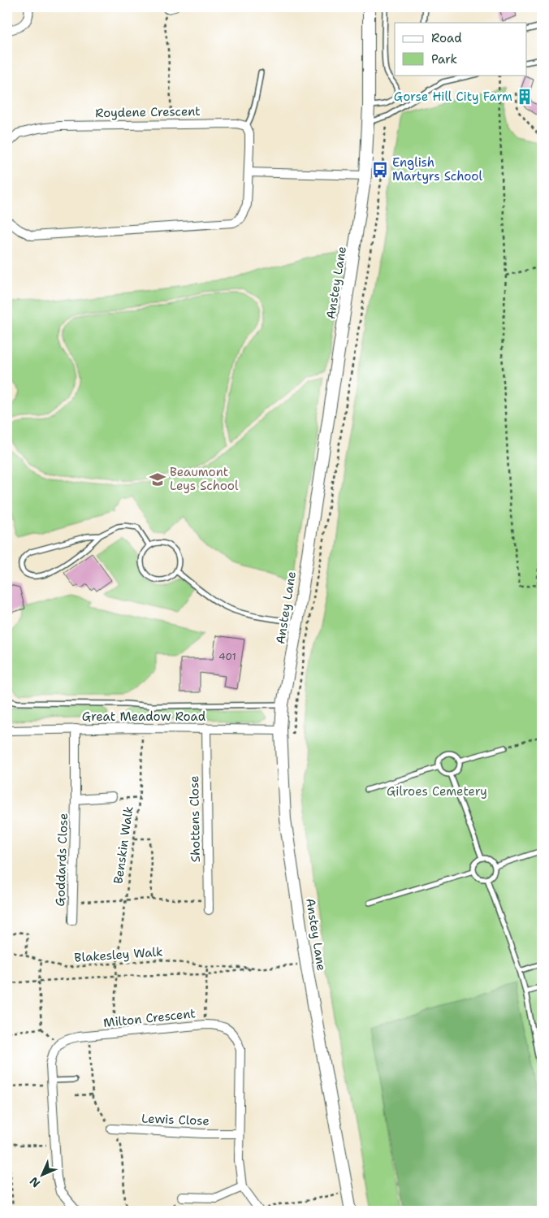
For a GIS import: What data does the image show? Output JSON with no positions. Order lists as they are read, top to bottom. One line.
{"streets":{"main road":["Anstey Lane"],"street":["Roydene Crescent","Great Meadow Road","Shottens Close","Goddards Close","Milton Crescent","Lewis Close"],"path":["Benskin Walk","Blakesley Walk"]},"crossings":[["Anstey Lane","Great Meadow Road"],["Anstey Lane","Blakesley Walk"],["Great Meadow Road","Shottens Close"],["Great Meadow Road","Benskin Walk"],["Great Meadow Road","Goddards Close"],["Benskin Walk","Blakesley Walk"],["Benskin Walk","Milton Crescent"],["Milton Crescent","Lewis Close"]],"parks":["Gilroes Cemetery"],"places":{"building":["Gorse Hill City Farm"],"bus stop":["English Martyrs School"],"school or university":["Beaumont Leys School"]},"house_numbers":["401"],"legend":["Road","Park"],"north":"bottom left"}
